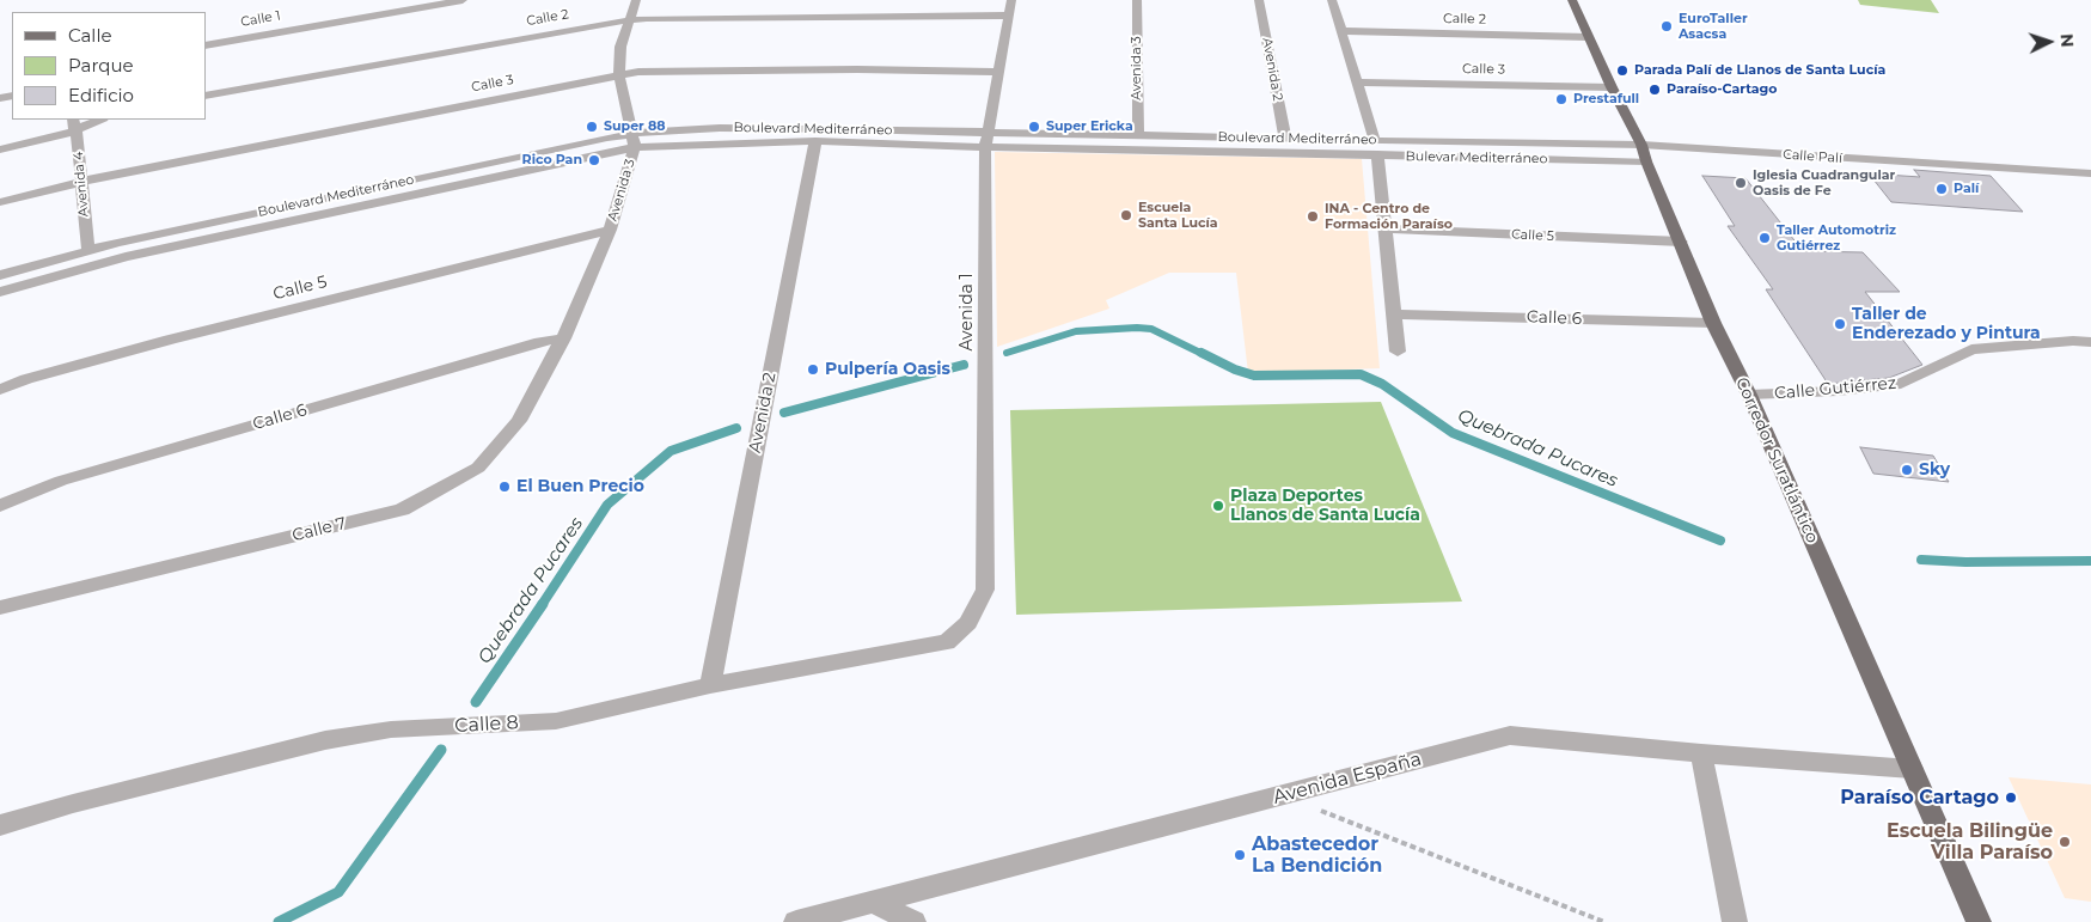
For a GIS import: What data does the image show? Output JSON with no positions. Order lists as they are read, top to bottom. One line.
{"streets":{"main road":["Corredor Suratlántico"],"street":["Calle 2","Calle 1","Avenida 3","Avenida 2","Calle 3","Boulevard Mediterráneo","Calle Palí","Avenida 4","Calle 5","Avenida 1","Calle 6","Calle Gutiérrez","Calle 7","Calle 8","Avenida España"]},"crossings":[["Calle 2","Avenida 3"],["Calle 2","Avenida 1"],["Calle 2","Corredor Suratlántico"],["Avenida 3","Calle 3"],["Avenida 3","Boulevard Mediterráneo"],["Avenida 3","Calle 5"],["Avenida 3","Calle 6"],["Avenida 3","Calle 7"],["Avenida 2","Boulevard Mediterráneo"],["Avenida 2","Calle 8"],["Calle 3","Avenida 4"],["Calle 3","Avenida 1"],["Calle 3","Corredor Suratlántico"],["Boulevard Mediterráneo","Calle Palí"],["Boulevard Mediterráneo","Avenida 4"],["Boulevard Mediterráneo","Avenida 1"],["Boulevard Mediterráneo","Corredor Suratlántico"],["Calle Palí","Corredor Suratlántico"],["Calle 5","Corredor Suratlántico"],["Avenida 1","Calle 8"],["Calle 6","Corredor Suratlántico"],["Calle 6","Calle 7"],["Calle Gutiérrez","Corredor Suratlántico"],["Corredor Suratlántico","Avenida España"]],"water":["Quebrada Pucares"],"places":["EuroTaller Asacsa","Parada Palí de Llanos de Santa Lucía","Paraíso-Cartago","Prestafull","Super 88","Super Ericka","Rico Pan","Iglesia Cuadrangular Oasis de Fe","Palí","Escuela Santa Lucía","INA - Centro de Formación Paraíso","Taller Automotriz Gutiérrez","Taller de Enderezado y Pintura","Pulpería Oasis","Sky","El Buen Precio","Plaza Deportes Llanos de Santa Lucía","Paraíso Cartago","Escuela Bilingüe Villa Paraíso","Abastecedor La Bendición"],"legend":["Calle","Parque","Edificio"],"north":"right"}
